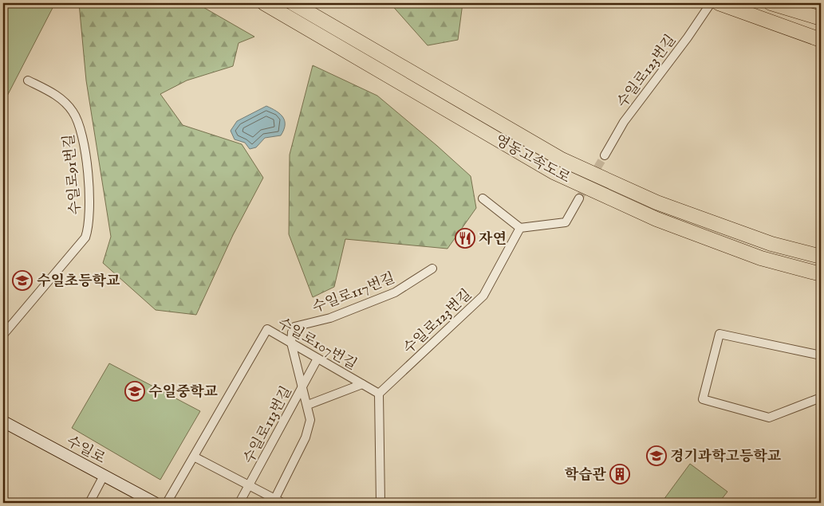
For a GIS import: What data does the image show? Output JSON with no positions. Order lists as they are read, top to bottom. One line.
{"streets":{"highway":["영동고속도로"],"street":["수일로123번길","수일로91번길","수일로117번길","수일로107번길","수일로113번길","수일로"]},"crossings":[["수일로123번길","수일로107번길"],["수일로117번길","수일로107번길"],["수일로107번길","수일로113번길"]],"places":{"restaurant":["자연"],"school or university":["수일초등학교","수일중학교","경기과학고등학교"],"building":["학습관"]}}
